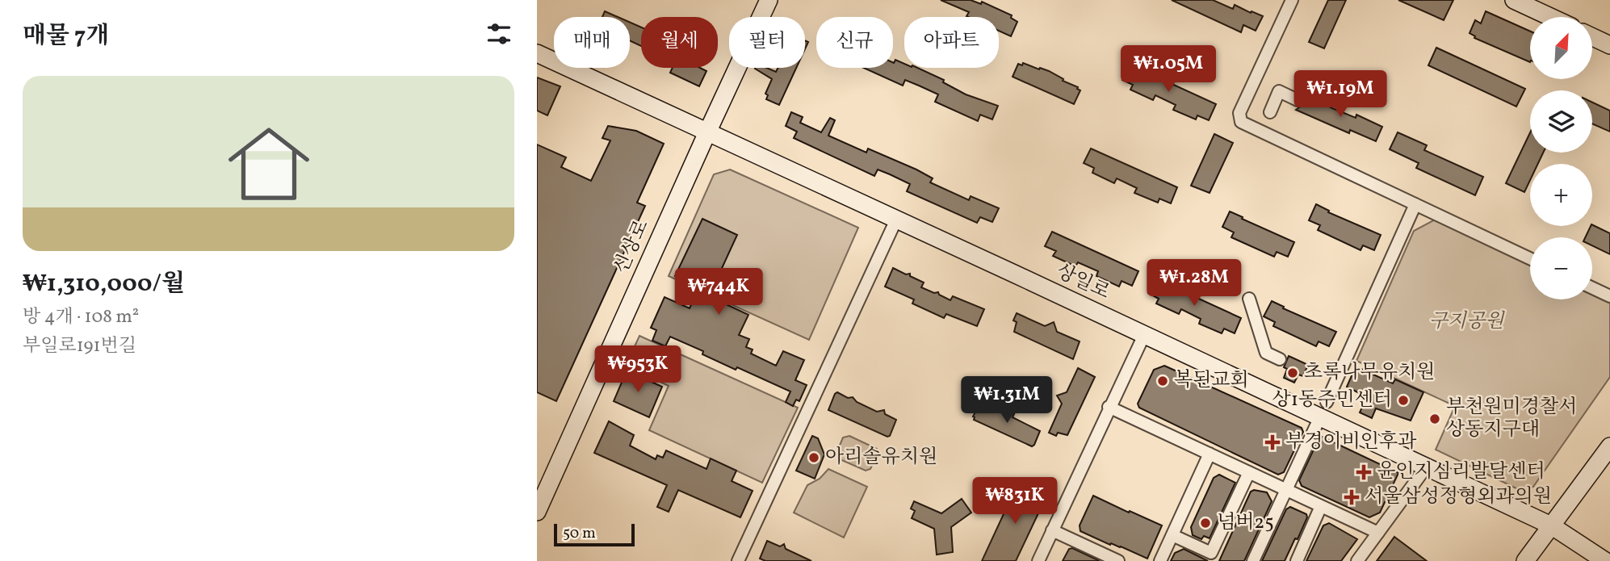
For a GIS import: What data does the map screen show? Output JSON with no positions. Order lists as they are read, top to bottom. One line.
{"streets":{"street":["신상로","상일로"]},"crossings":[["신상로","상일로"]],"parks":["구지공원"],"places":{"other":["초록나무유치원","복된교회","상1동주민센터","부천원미경찰서 상동지구대","아리솔유치원","넘버25"],"health":["부경이비인후과","윤인지심리발달센터","서울삼성정형외과의원"]},"scale_bar":"50 m","north":"top right","page":{"heading":"매물 7개","map_buttons":["+","−"],"chip":["매매","월세","필터","신규","아파트"],"price":["₩1.05M","₩1.19M","₩1.28M","₩744K","₩953K","₩1.31M","₩831K"],"list":[{"name":"₩1,310,000/월","note":"방 4개 · 108 m² · 부일로191번길"}],"scale":"50 m"}}
